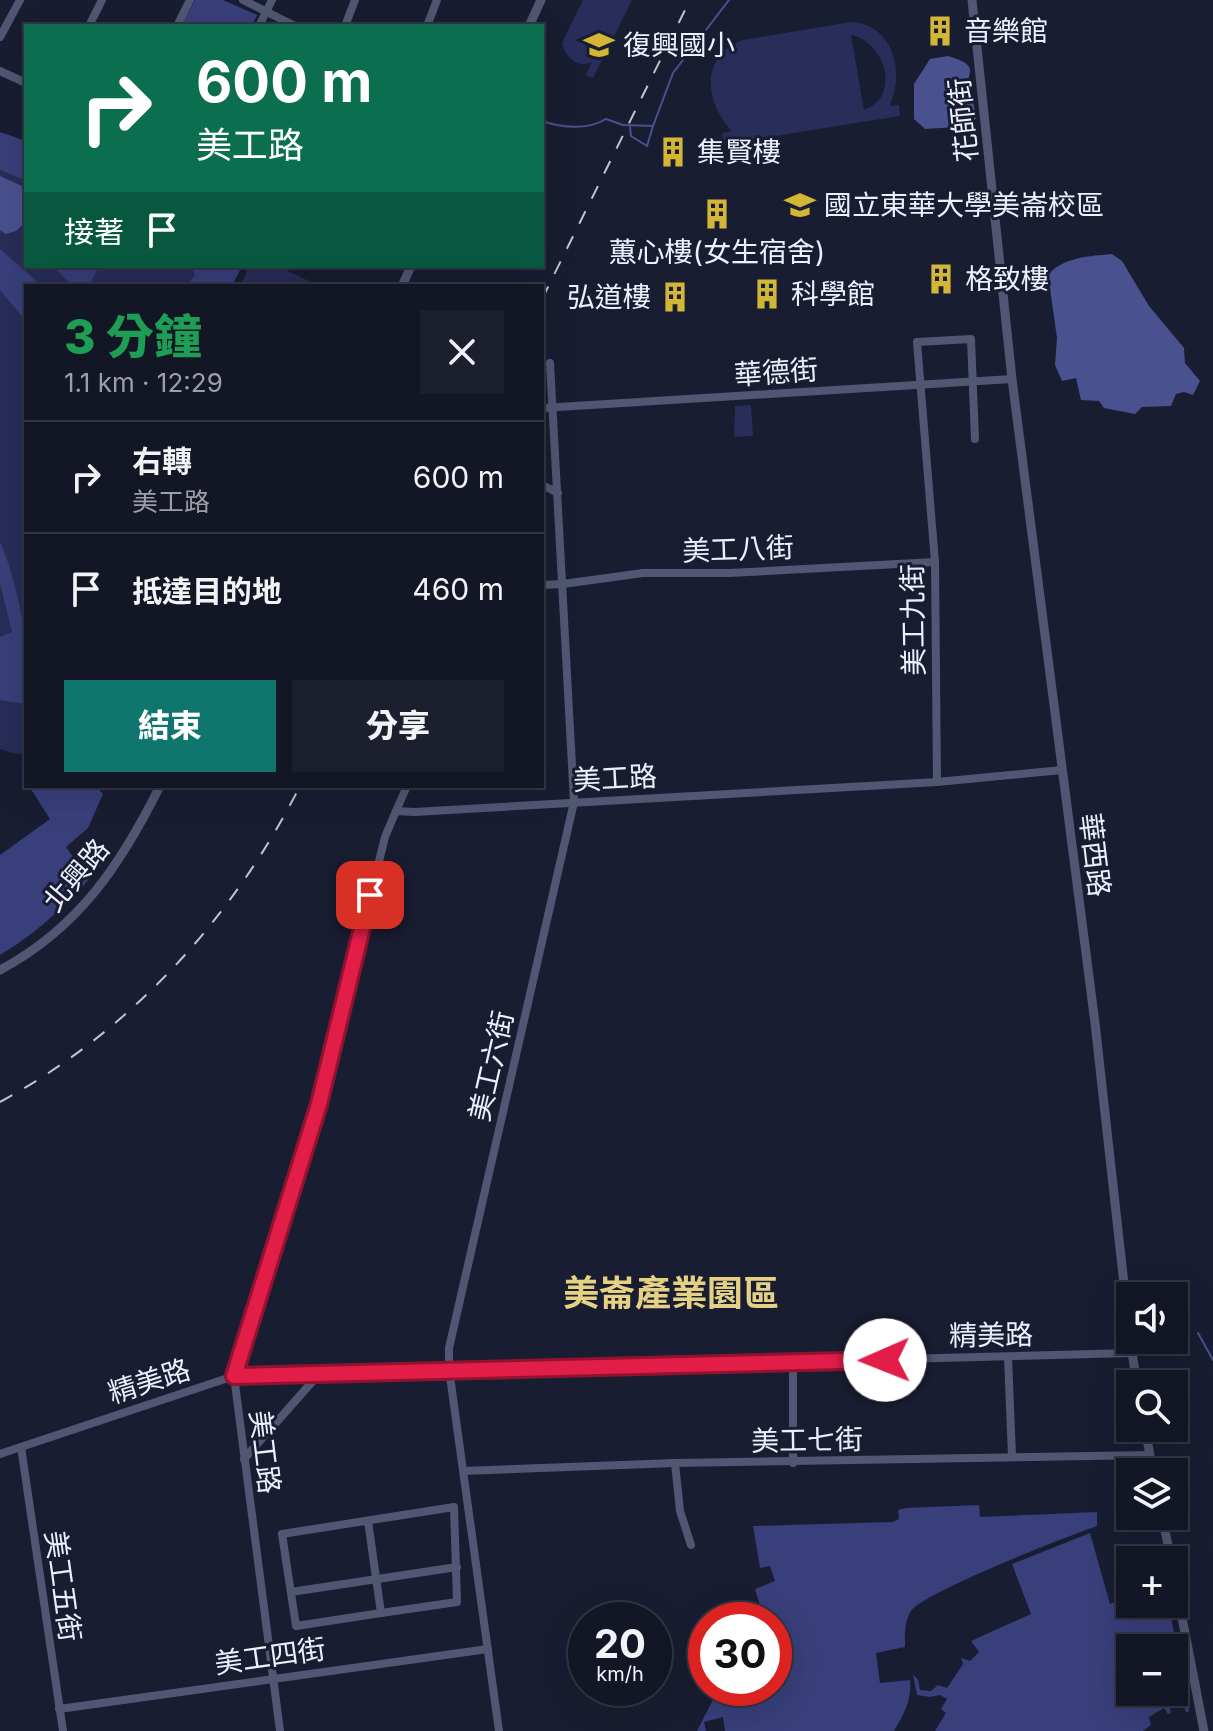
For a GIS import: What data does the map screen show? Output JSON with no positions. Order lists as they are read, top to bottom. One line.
{"streets":{"street":["花師街","華德街","美工八街","美工九街","美工路","華西路","北興路","美工六街","精美路","美工七街","美工五街","美工四街"]},"crossings":[["花師街","華德街"],["花師街","華西路"],["華德街","美工九街"],["華德街","華西路"],["華德街","美工六街"],["美工八街","美工九街"],["美工八街","美工六街"],["美工九街","美工路"],["美工路","華西路"],["美工路","美工六街"],["美工路","精美路"],["美工路","美工四街"],["美工六街","精美路"],["美工六街","美工七街"],["美工六街","美工四街"],["精美路","美工五街"],["美工五街","美工四街"]],"districts":["美崙產業園區"],"places":{"building":["音樂館","集賢樓","蕙心樓(女生宿舍)","格致樓","科學館","弘道樓"],"school or university":["復興國小","國立東華大學美崙校區"]},"page":{"turn":["600 m","美工路"],"then":"接著","heading":["3 分鐘","1.1 km · 12:29"],"list":[{"name":"右轉","note":"美工路","value":"600 m"},{"name":"抵達目的地","value":"460 m"}],"buttons":["結束","分享"],"map_buttons":["+","−"],"speed":"20 km/h","limit":"30"}}
